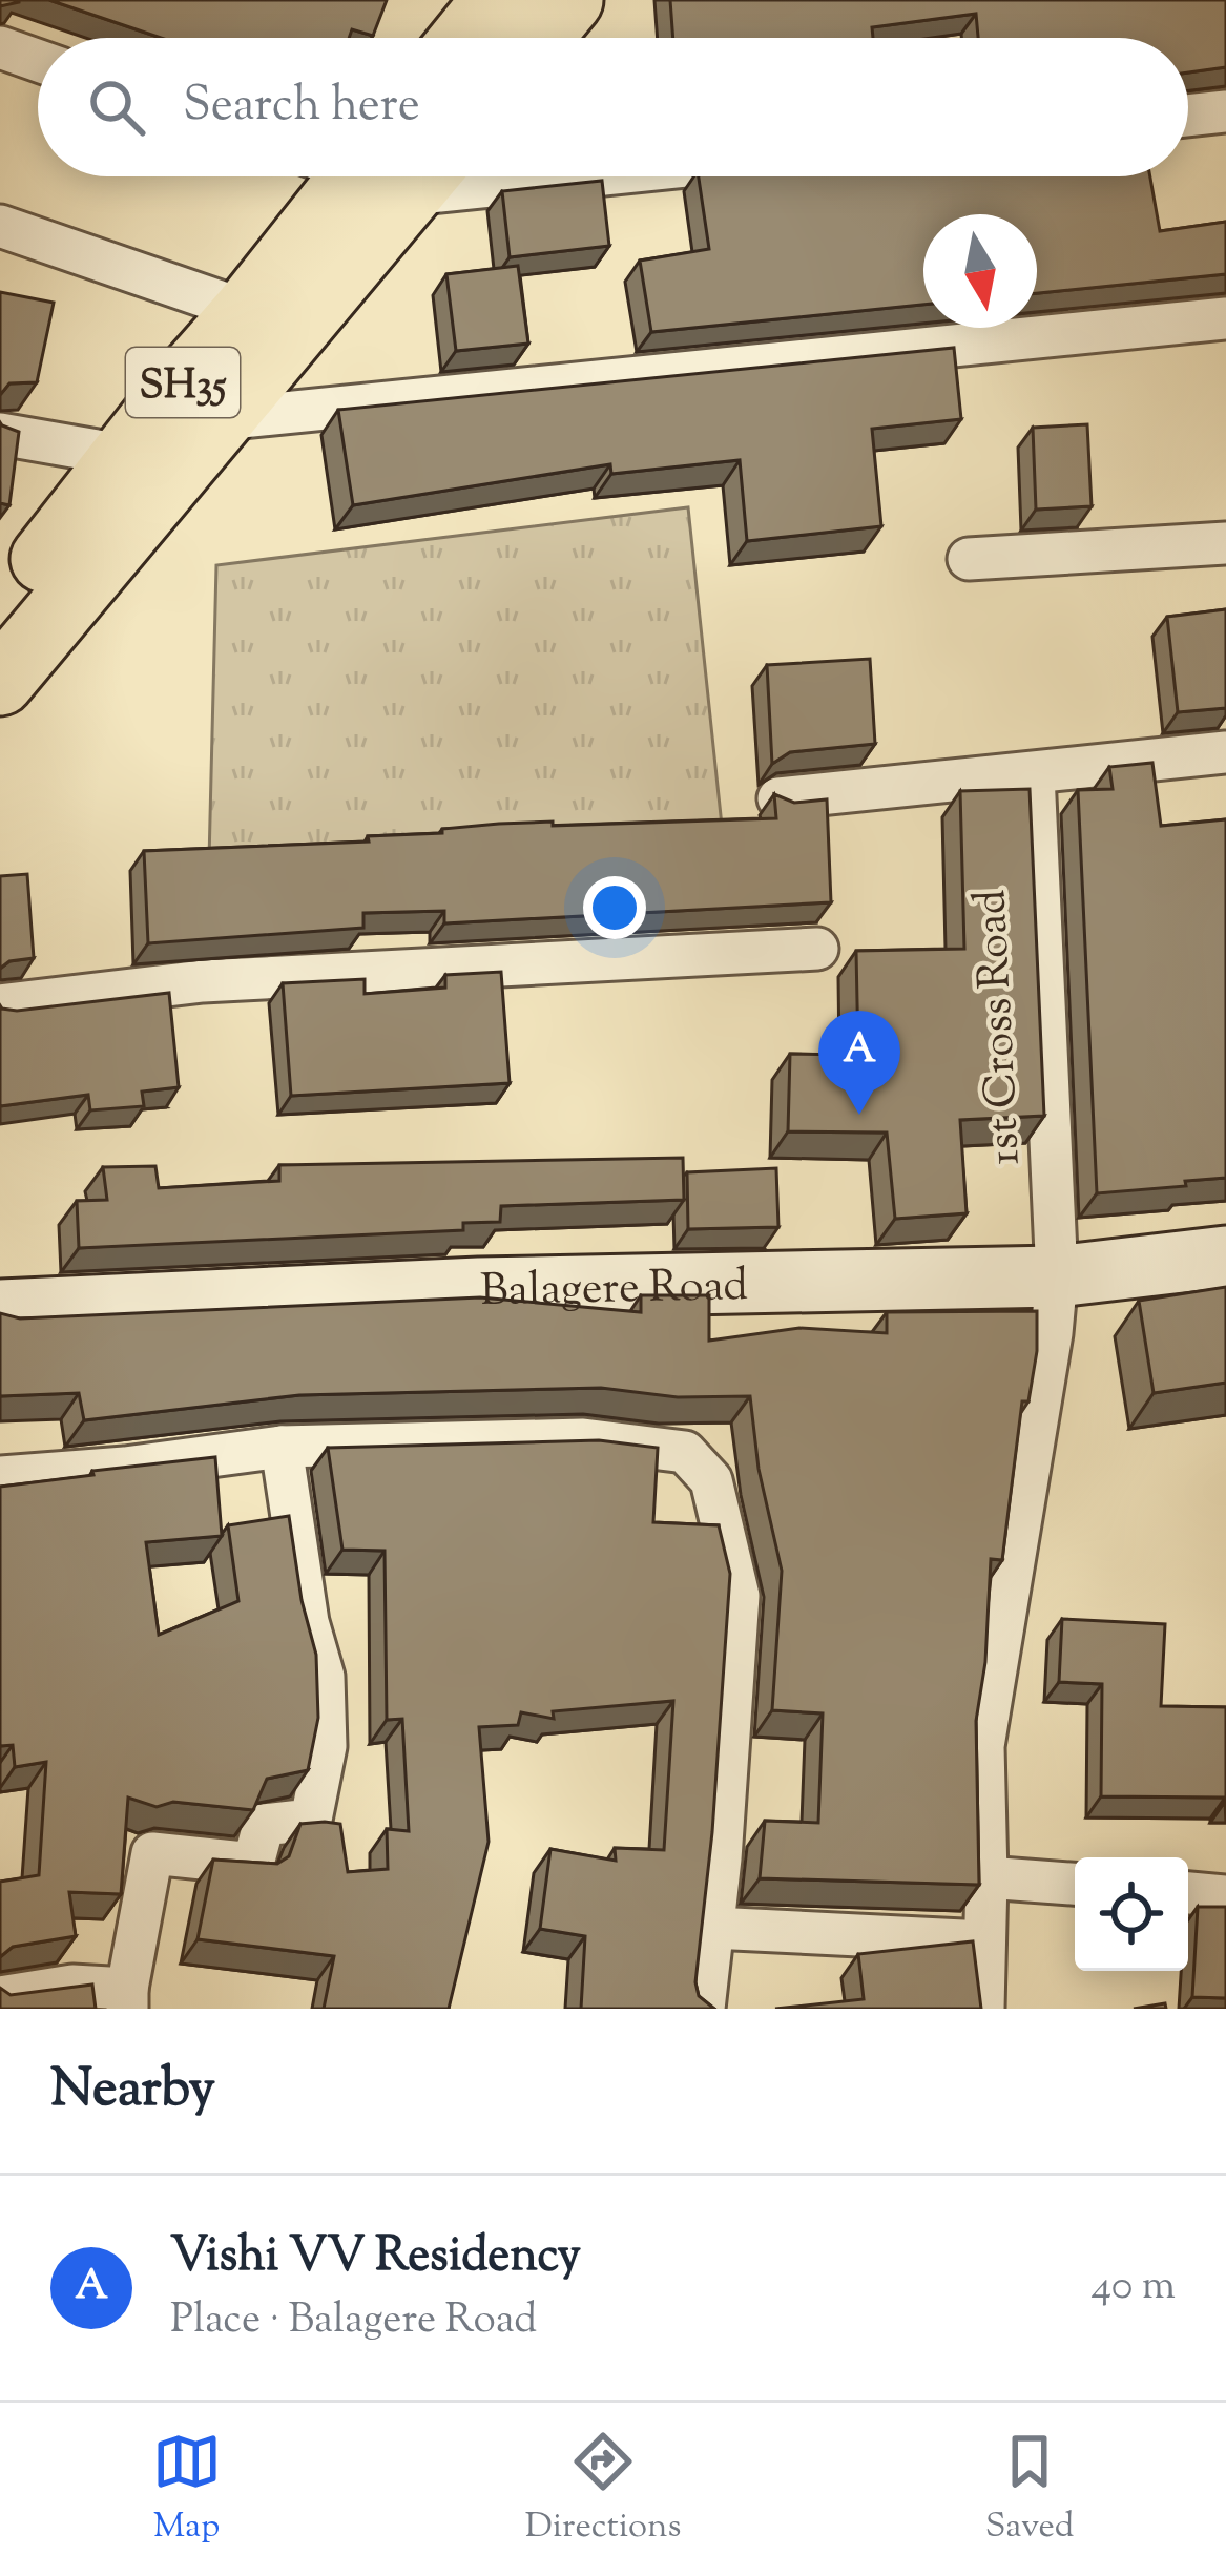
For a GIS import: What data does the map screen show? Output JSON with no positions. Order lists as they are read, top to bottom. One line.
{"streets":{"main road":["SH35"],"street":["1st Cross Road","Balagere Road"]},"crossings":[["1st Cross Road","Balagere Road"]],"north":"bottom","page":{"search":"Search here","pins":"A","heading":"Nearby","list":[{"mark":"A","name":"Vishi VV Residency","note":"Place · Balagere Road","value":"40 m"}],"nav":["Map","Directions","Saved"]}}
